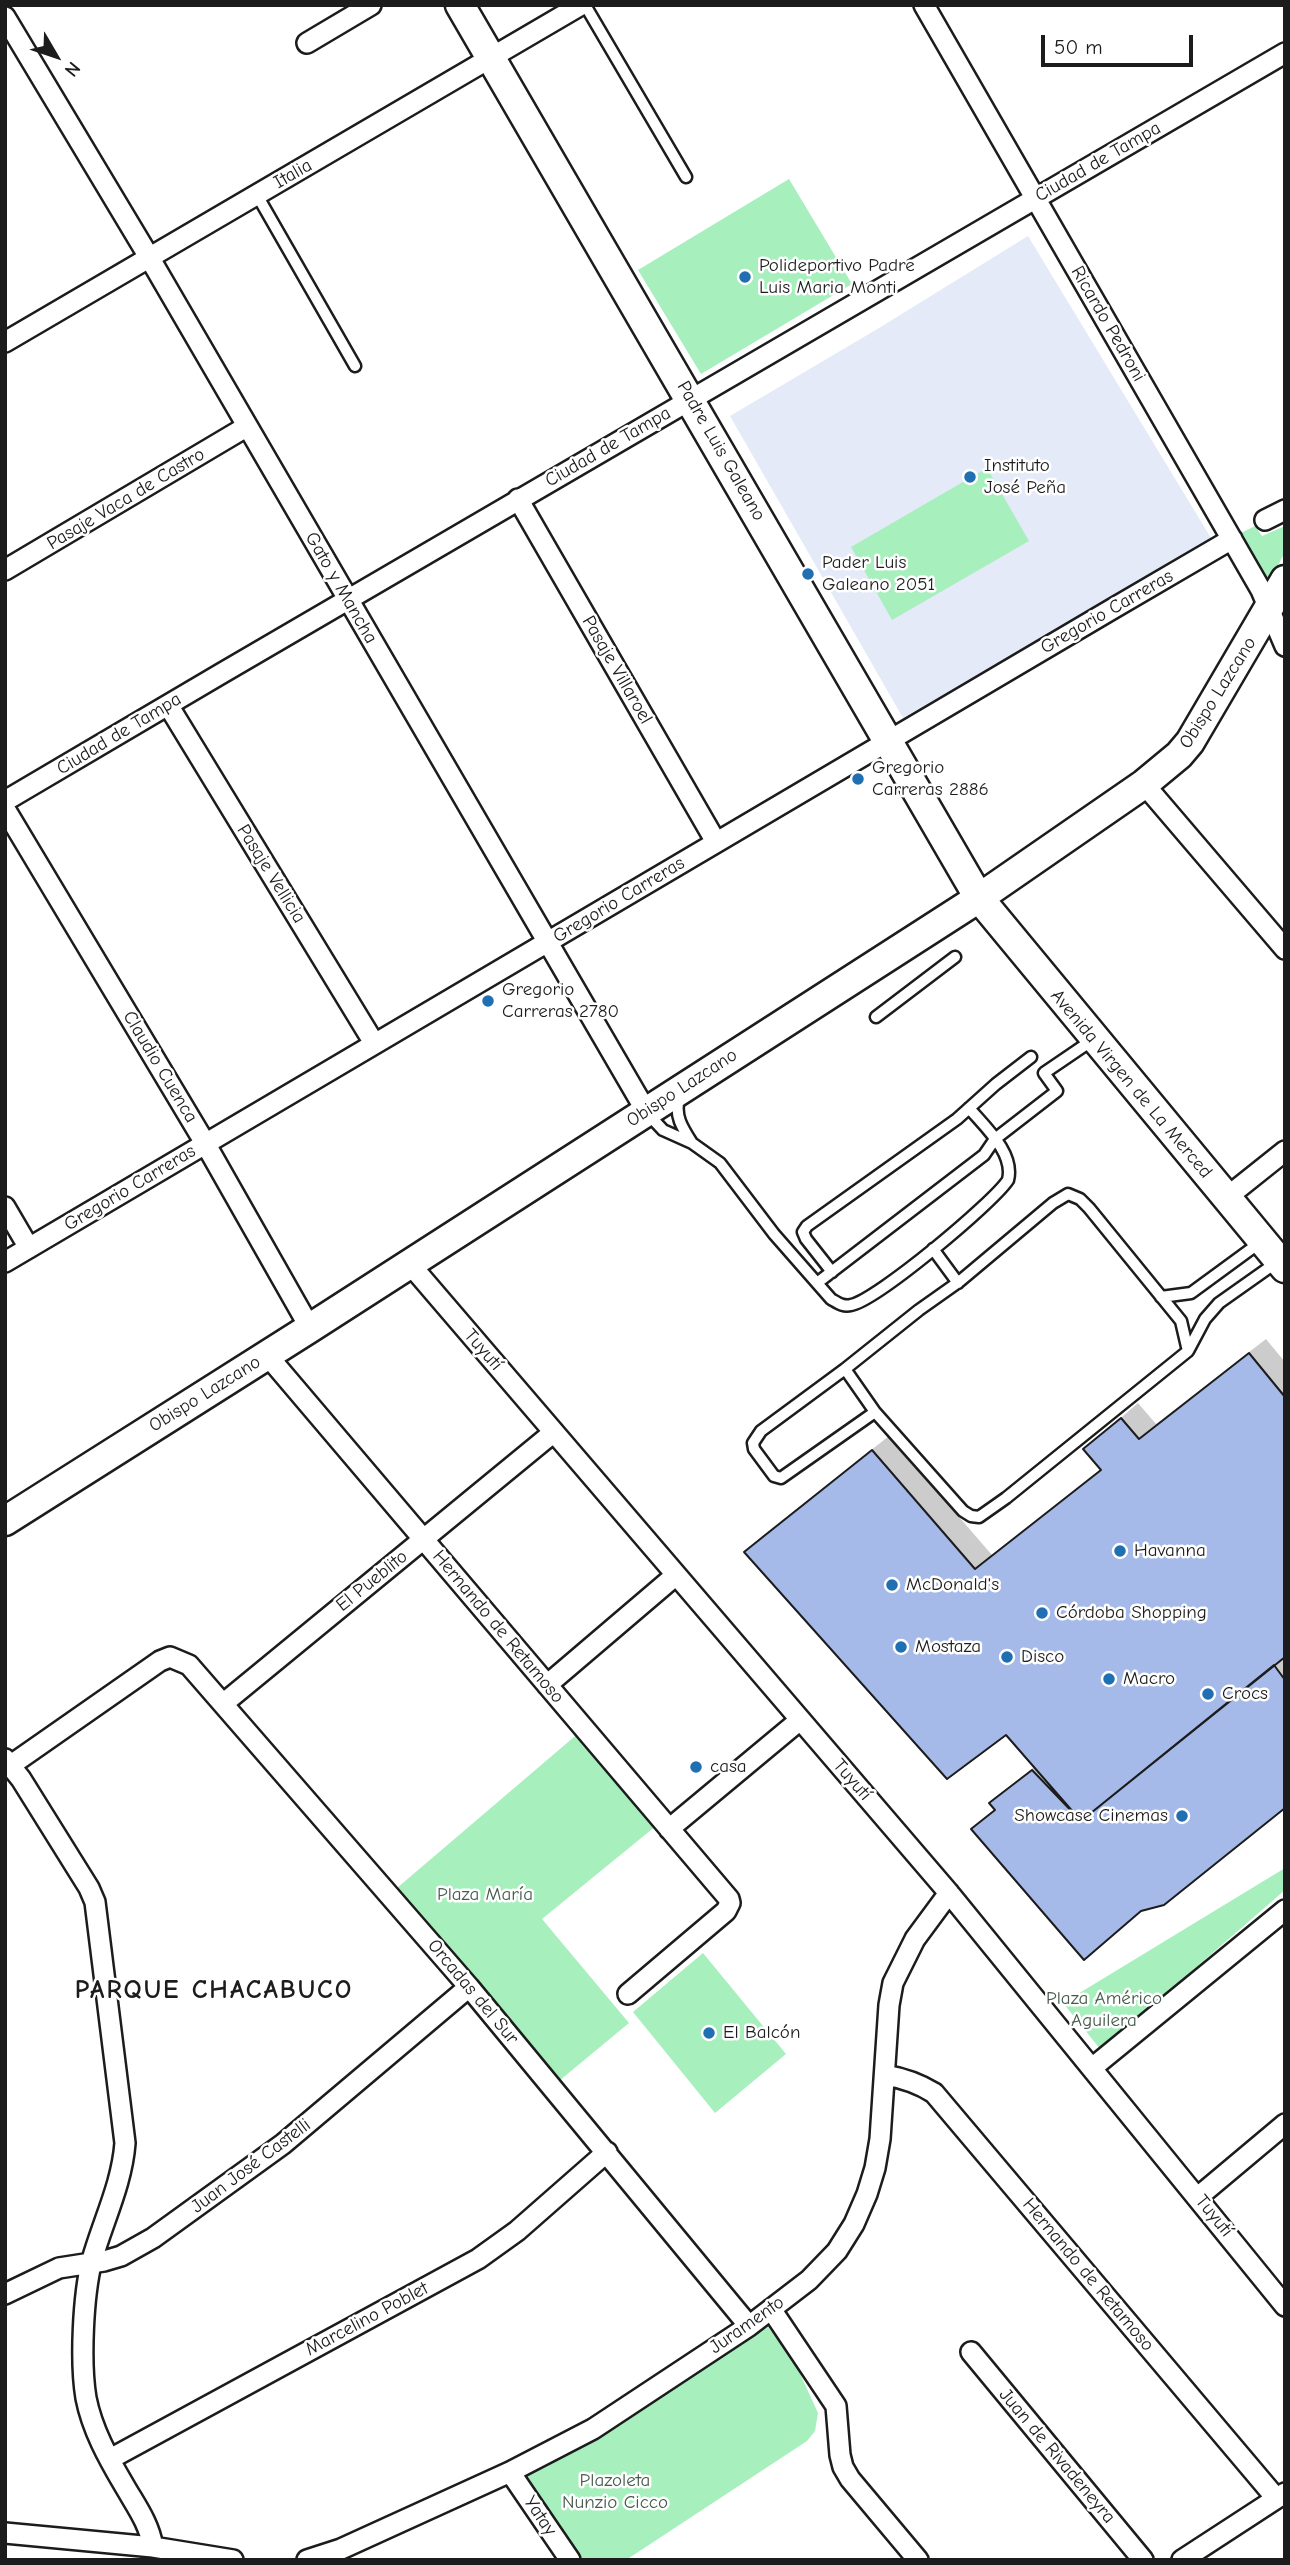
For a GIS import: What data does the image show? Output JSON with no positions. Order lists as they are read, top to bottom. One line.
{"streets":{"main road":["Padre Luis Galeano","Obispo Lazcano","Avenida Virgen de La Merced"],"street":["Ciudad de Tampa","Italia","Ricardo Pedroni","Pasaje Vaca de Castro","Gato y Mancha","Gregorio Carreras","Pasaje Villaroel","Pasaje Vellicia","Claudio Cuenca","Tuyutí","El Pueblito","Hernando de Retamoso","Orcadas del Sur","Juan José Castelli","Marcelino Poblet","Juramento","Juan de Rivadeneyra","Yatay"]},"crossings":[["Ciudad de Tampa","Ricardo Pedroni"],["Ciudad de Tampa","Padre Luis Galeano"],["Ciudad de Tampa","Gato y Mancha"],["Ciudad de Tampa","Pasaje Villaroel"],["Ciudad de Tampa","Pasaje Vellicia"],["Italia","Padre Luis Galeano"],["Italia","Gato y Mancha"],["Ricardo Pedroni","Gregorio Carreras"],["Ricardo Pedroni","Obispo Lazcano"],["Padre Luis Galeano","Gregorio Carreras"],["Padre Luis Galeano","Obispo Lazcano"],["Padre Luis Galeano","Avenida Virgen de La Merced"],["Pasaje Vaca de Castro","Gato y Mancha"],["Gato y Mancha","Gregorio Carreras"],["Gato y Mancha","Obispo Lazcano"],["Gregorio Carreras","Pasaje Villaroel"],["Gregorio Carreras","Pasaje Vellicia"],["Gregorio Carreras","Claudio Cuenca"],["Obispo Lazcano","Claudio Cuenca"],["Obispo Lazcano","Avenida Virgen de La Merced"],["Obispo Lazcano","Tuyutí"],["Obispo Lazcano","Hernando de Retamoso"],["Tuyutí","El Pueblito"],["Tuyutí","Juramento"],["El Pueblito","Hernando de Retamoso"],["El Pueblito","Orcadas del Sur"],["Hernando de Retamoso","Juramento"],["Orcadas del Sur","Juan José Castelli"],["Orcadas del Sur","Marcelino Poblet"],["Orcadas del Sur","Juramento"],["Juramento","Yatay"]],"districts":["PARQUE CHACABUCO"],"parks":["Plaza María","Plaza Américo Aguilera","Plazoleta Nunzio Cicco"],"places":["Polideportivo Padre Luis Maria Monti","Instituto José Peña","Pader Luis Galeano 2051","Gregorio Carreras 2886","Gregorio Carreras 2780","Havanna","McDonald's","Córdoba Shopping","Mostaza","Disco","Macro","Crocs","casa","Showcase Cinemas","El Balcón"],"scale_bar":"50 m","north":"bottom right"}
